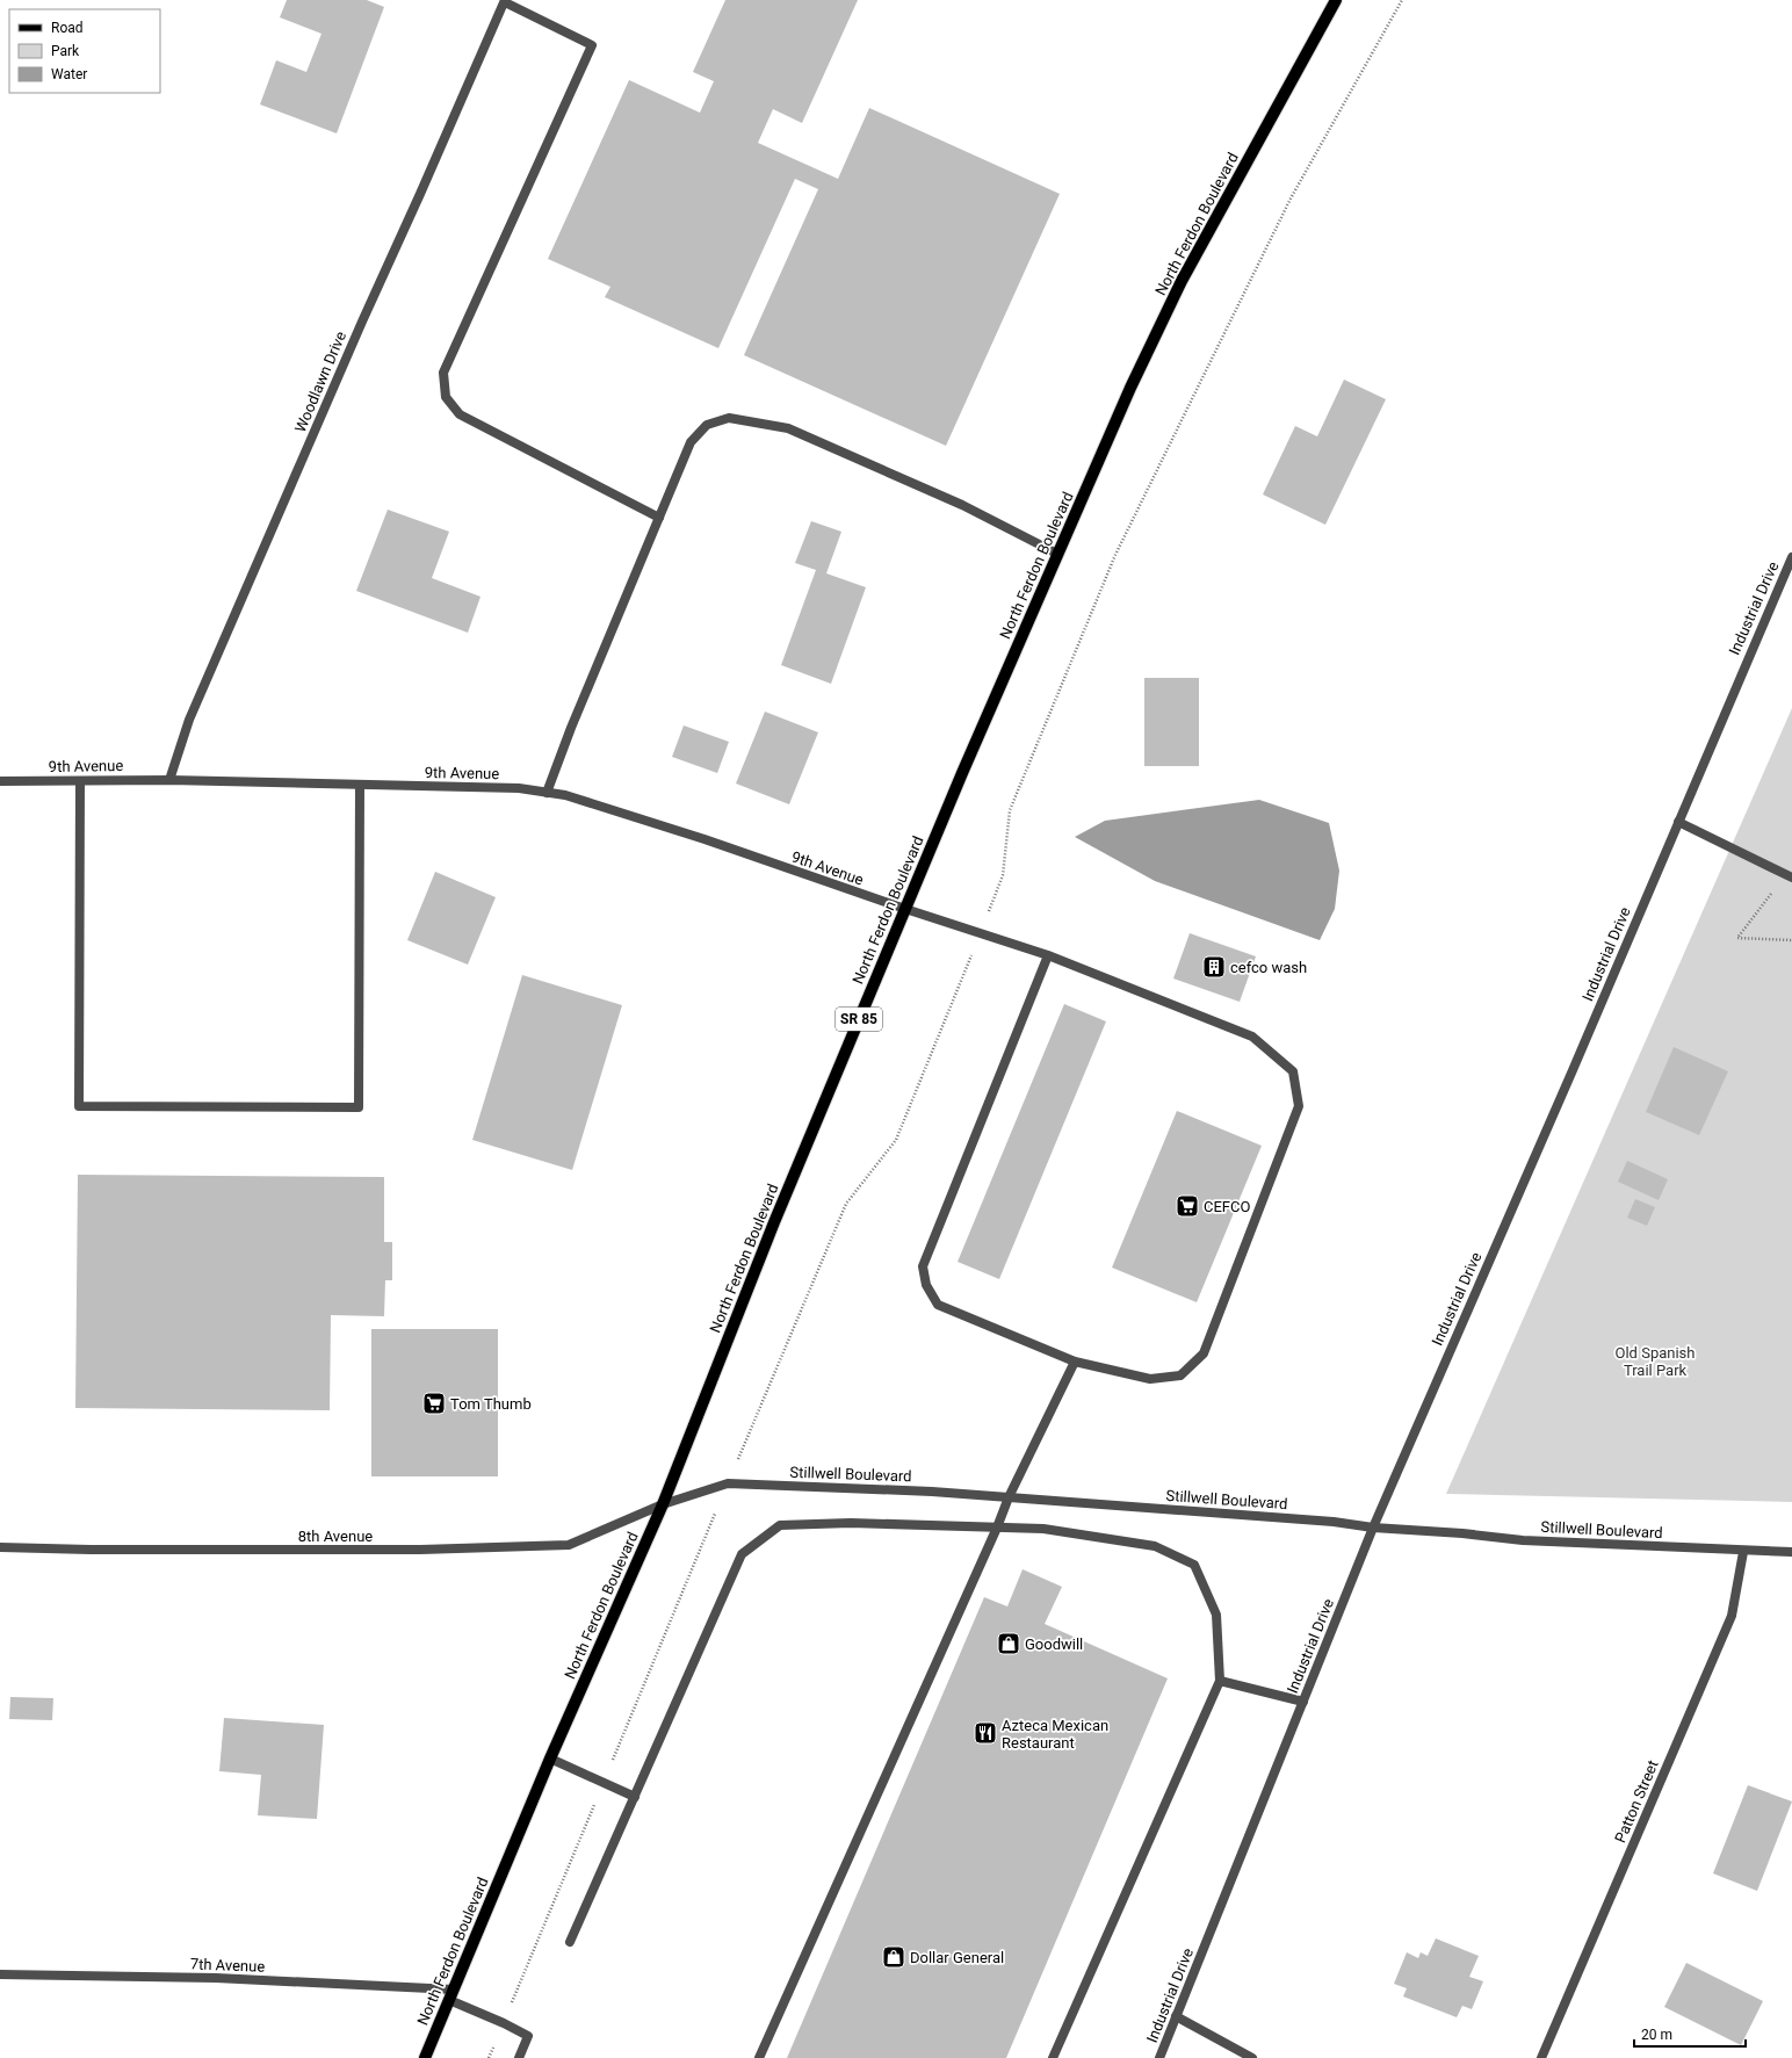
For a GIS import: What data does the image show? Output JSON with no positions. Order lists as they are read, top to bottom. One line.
{"streets":{"main road":["North Ferdon Boulevard","SR 85"],"street":["Woodlawn Drive","Industrial Drive","9th Avenue","Stillwell Boulevard","8th Avenue","Patton Street","7th Avenue"]},"crossings":[["North Ferdon Boulevard","9th Avenue"],["North Ferdon Boulevard","Stillwell Boulevard"],["North Ferdon Boulevard","8th Avenue"],["North Ferdon Boulevard","7th Avenue"],["Woodlawn Drive","9th Avenue"],["Industrial Drive","Stillwell Boulevard"],["Stillwell Boulevard","8th Avenue"],["Stillwell Boulevard","Patton Street"]],"parks":["Old Spanish Trail Park"],"places":{"building":["cefco wash"],"supermarket":["CEFCO","Tom Thumb"],"shop":["Goodwill","Dollar General"],"restaurant":["Azteca Mexican Restaurant"]},"legend":["Road","Park","Water"],"scale_bar":"20 m"}
